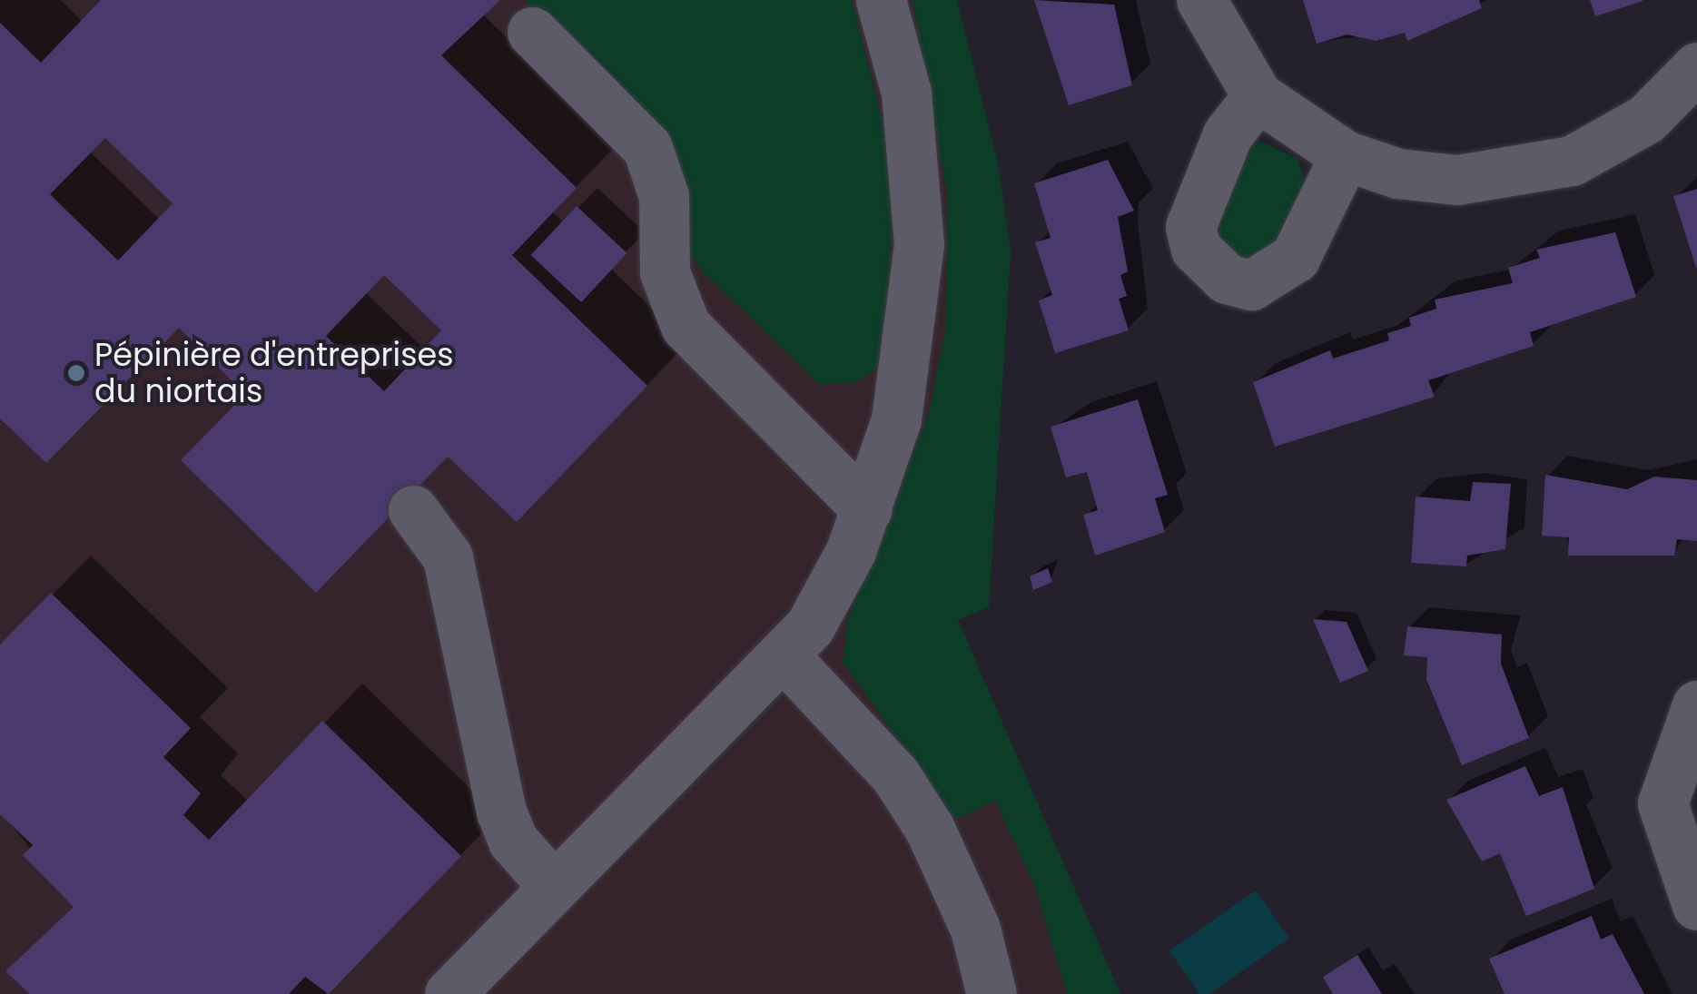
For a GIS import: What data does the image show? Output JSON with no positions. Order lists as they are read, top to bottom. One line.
{"places":["Pépinière d'entreprises du niortais"]}
